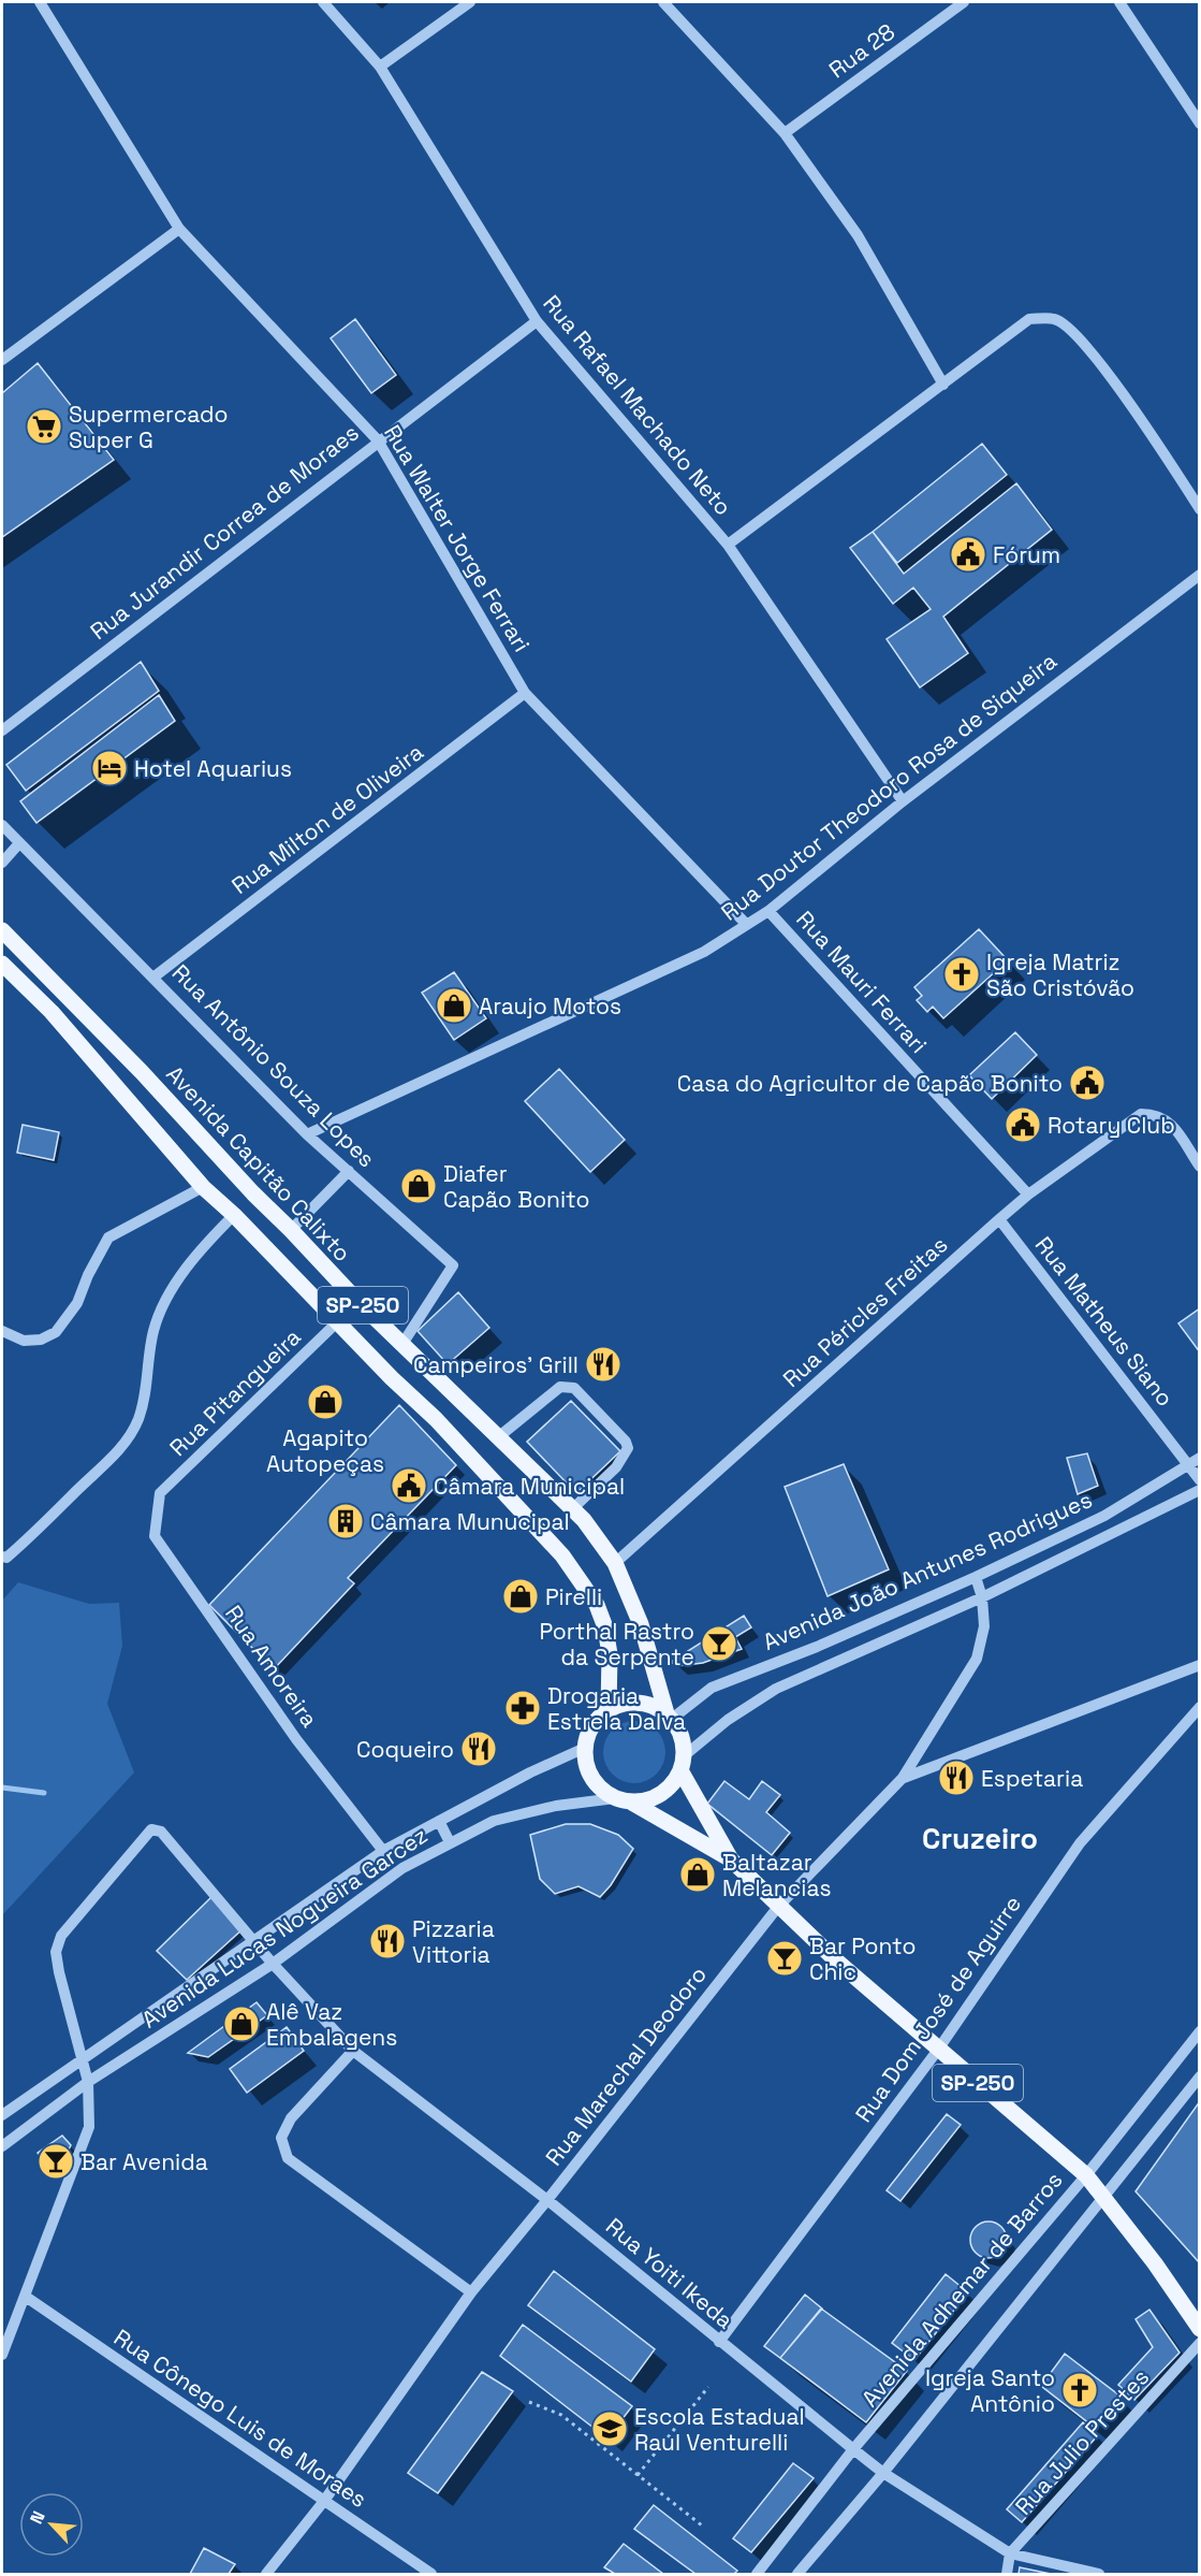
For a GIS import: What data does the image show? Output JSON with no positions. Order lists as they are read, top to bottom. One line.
{"streets":{"main road":["Avenida Capitão Calixto","SP-250"],"street":["Rua 28","Rua Rafael Machado Neto","Rua Jurandir Correa de Moraes","Rua Walter Jorge Ferrari","Rua Doutor Theodoro Rosa de Siqueira","Rua Milton de Oliveira","Rua Mauri Ferrari","Rua Antônio Souza Lopes","Rua Péricles Freitas","Rua Matheus Siano","Rua Pitangueira","Avenida João Antunes Rodrigues","Rua Amoreira","Avenida Lucas Nogueira Garcez","Rua Dom José de Aguirre","Rua Marechal Deodoro","Rua Yoiti Ikeda","Avenida Adhemar de Barros","Rua Cônego Luis de Moraes","Rua Julio Prestes"]},"crossings":[["Rua Rafael Machado Neto","Rua Jurandir Correa de Moraes"],["Rua Rafael Machado Neto","Rua Doutor Theodoro Rosa de Siqueira"],["Rua Jurandir Correa de Moraes","Rua Walter Jorge Ferrari"],["Rua Walter Jorge Ferrari","Rua Doutor Theodoro Rosa de Siqueira"],["Rua Walter Jorge Ferrari","Rua Milton de Oliveira"],["Rua Doutor Theodoro Rosa de Siqueira","Rua Mauri Ferrari"],["Rua Doutor Theodoro Rosa de Siqueira","Rua Antônio Souza Lopes"],["Rua Milton de Oliveira","Rua Antônio Souza Lopes"],["Rua Mauri Ferrari","Rua Péricles Freitas"],["Rua Antônio Souza Lopes","Avenida Capitão Calixto"],["Avenida Capitão Calixto","SP-250"],["Avenida Capitão Calixto","Rua Péricles Freitas"],["Avenida Capitão Calixto","Avenida João Antunes Rodrigues"],["Avenida Capitão Calixto","Avenida Lucas Nogueira Garcez"],["SP-250","Rua Pitangueira"],["SP-250","Avenida João Antunes Rodrigues"],["SP-250","Avenida Lucas Nogueira Garcez"],["SP-250","Rua Dom José de Aguirre"],["SP-250","Rua Marechal Deodoro"],["SP-250","Avenida Adhemar de Barros"],["Rua Péricles Freitas","Rua Matheus Siano"],["Rua Matheus Siano","Avenida João Antunes Rodrigues"],["Rua Pitangueira","Rua Amoreira"],["Avenida João Antunes Rodrigues","Avenida Lucas Nogueira Garcez"],["Avenida João Antunes Rodrigues","Rua Marechal Deodoro"],["Rua Amoreira","Avenida Lucas Nogueira Garcez"],["Avenida Lucas Nogueira Garcez","Rua Yoiti Ikeda"],["Rua Dom José de Aguirre","Rua Yoiti Ikeda"],["Rua Marechal Deodoro","Rua Yoiti Ikeda"],["Rua Marechal Deodoro","Rua Cônego Luis de Moraes"],["Rua Yoiti Ikeda","Avenida Adhemar de Barros"],["Rua Yoiti Ikeda","Rua Julio Prestes"]],"districts":["Cruzeiro"],"places":{"supermarket":["Supermercado Super G"],"public building":["Fórum","Casa do Agricultor de Capão Bonito","Rotary Club","Câmara Municipal"],"hotel":["Hotel Aquarius"],"church":["Igreja Matriz São Cristóvão","Igreja Santo Antônio"],"shop":["Araujo Motos","Diafer Capão Bonito","Agapito Autopeças","Pirelli","Baltazar Melancias","Alê Vaz Embalagens"],"restaurant":["Campeiros' Grill","Coqueiro","Espetaria","Pizzaria Vittoria"],"building":["Câmara Munucipal"],"bar":["Porthal Rastro da Serpente","Bar Ponto Chic","Bar Avenida"],"pharmacy":["Drogaria Estrela Dalva"],"school or university":["Escola Estadual Raul Venturelli"]},"north":"top left"}
